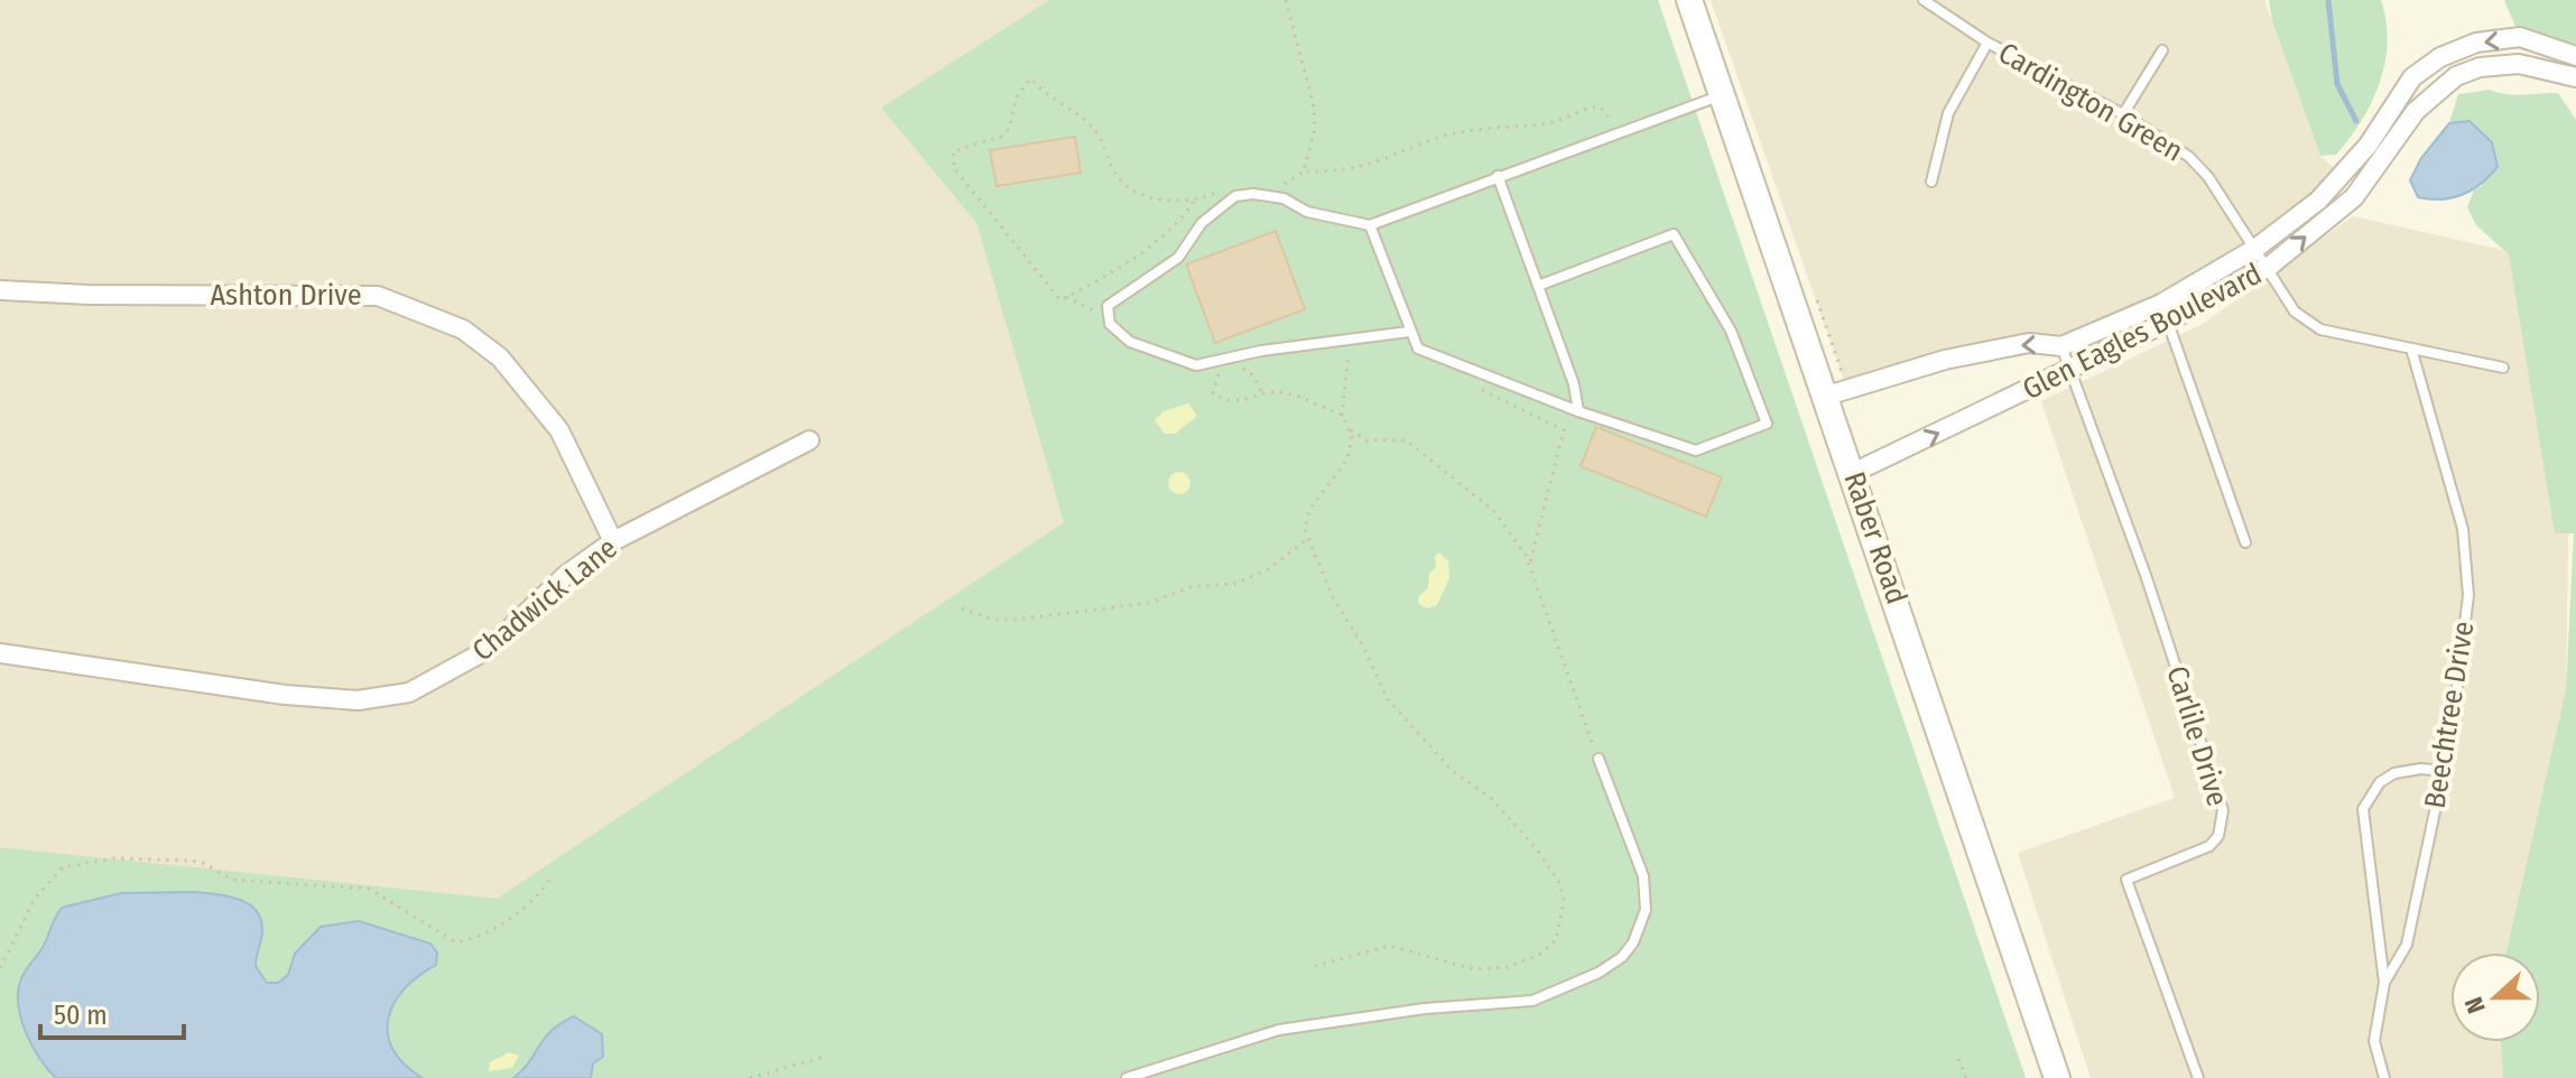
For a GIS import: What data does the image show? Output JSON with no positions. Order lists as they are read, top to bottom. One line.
{"streets":{"street":["Ashton Drive","Glen Eagles Boulevard","Raber Road","Chadwick Lane"],"lane":["Cardington Green","Beechtree Drive","Carlile Drive"]},"crossings":[["Cardington Green","Glen Eagles Boulevard"],["Cardington Green","Beechtree Drive"],["Ashton Drive","Chadwick Lane"],["Glen Eagles Boulevard","Raber Road"],["Glen Eagles Boulevard","Carlile Drive"]],"scale_bar":"50 m","north":"left"}
